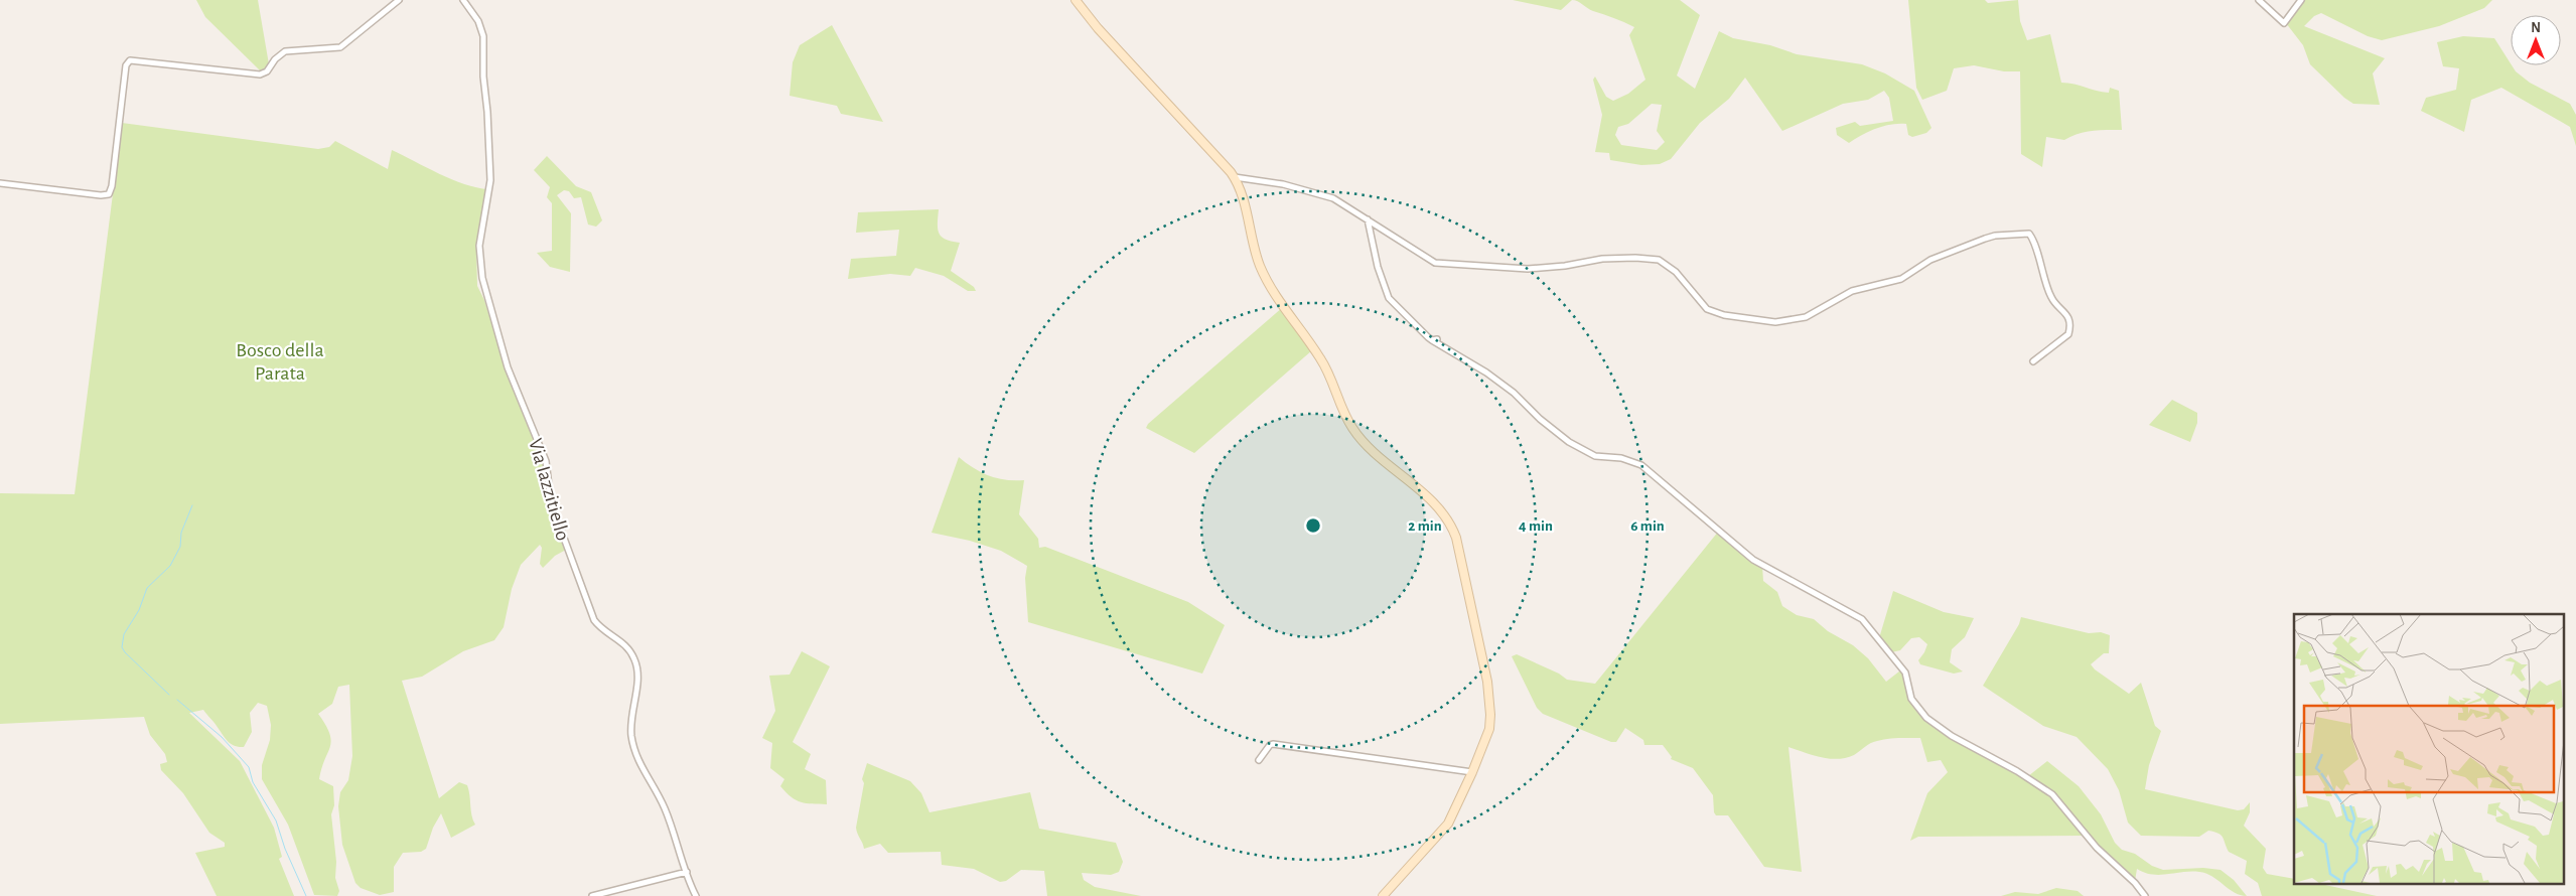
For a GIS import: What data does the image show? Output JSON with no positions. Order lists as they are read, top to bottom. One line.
{"streets":{"street":["Via Iazzitiello"]},"parks":["Bosco della Parata"],"north":"top","rings":["2 min","4 min","6 min"]}
